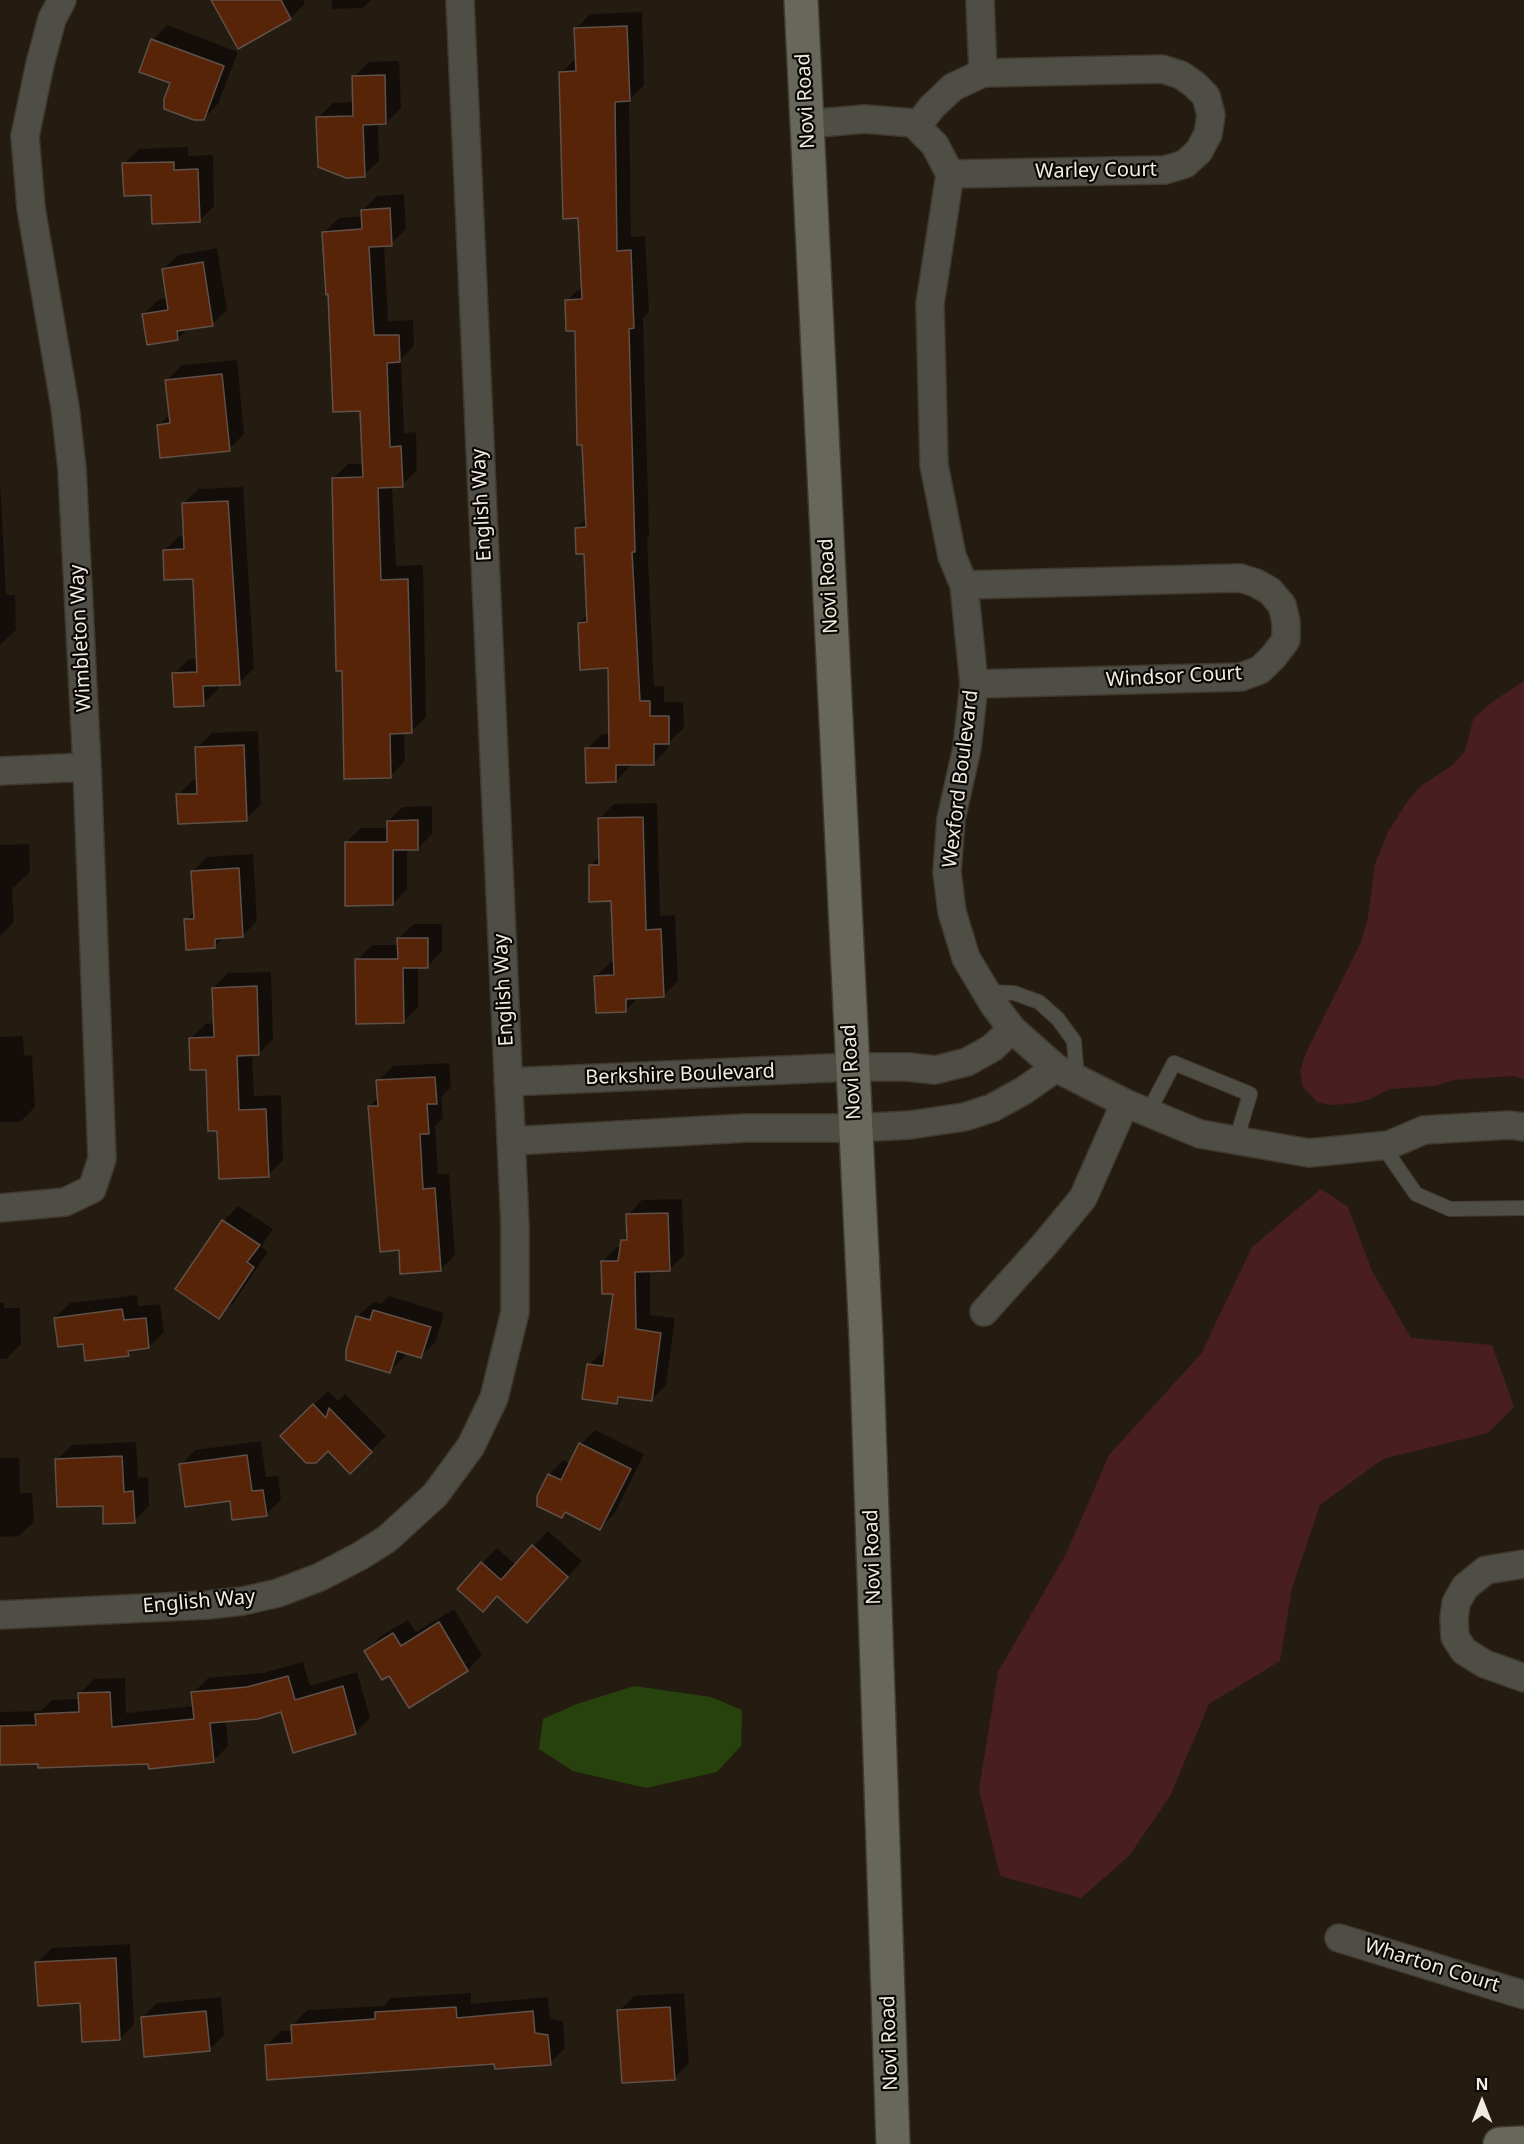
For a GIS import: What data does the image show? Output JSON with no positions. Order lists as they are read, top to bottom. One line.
{"streets":{"main road":["Novi Road"],"street":["Warley Court","English Way","Wimbleton Way","Windsor Court","Wexford Boulevard","Berkshire Boulevard","Wharton Court"]},"crossings":[["Novi Road","Berkshire Boulevard"],["Warley Court","Wexford Boulevard"],["English Way","Berkshire Boulevard"],["Windsor Court","Wexford Boulevard"],["Wexford Boulevard","Berkshire Boulevard"]],"north":"top"}
